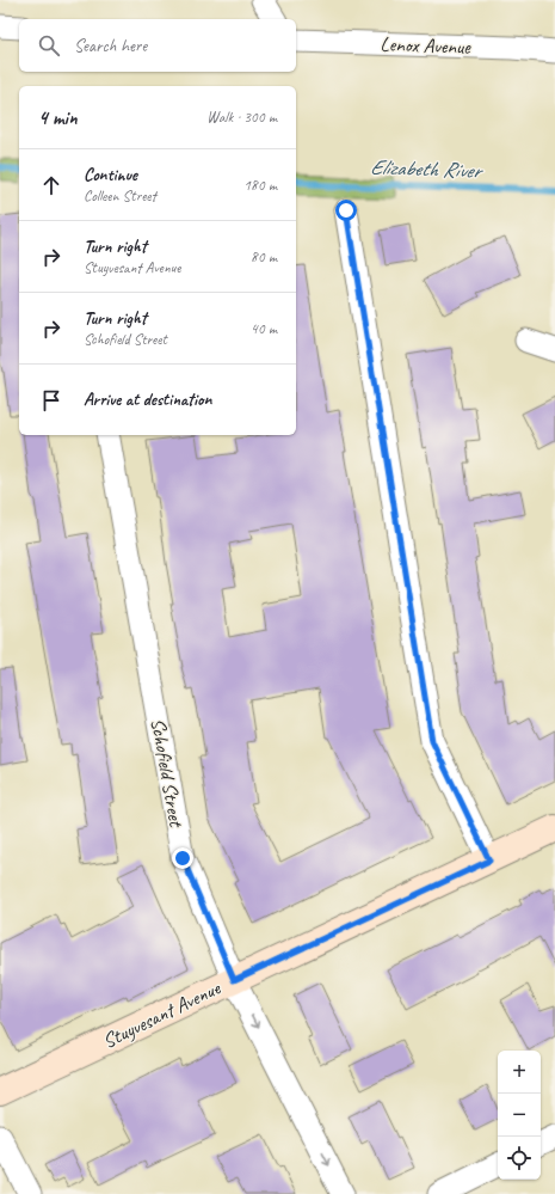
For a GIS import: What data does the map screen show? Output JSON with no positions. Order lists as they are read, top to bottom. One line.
{"streets":{"main road":["Stuyvesant Avenue"],"street":["Lenox Avenue","Schofield Street"]},"crossings":[["Schofield Street","Stuyvesant Avenue"]],"water":["Elizabeth River"],"page":{"search":"Search here","heading":["4 min","Walk · 300 m"],"list":[["Continue","Colleen Street","180 m"],["Turn right","Stuyvesant Avenue","80 m"],["Turn right","Schofield Street","40 m"],"Arrive at destination"],"map_buttons":["+","−"]}}
